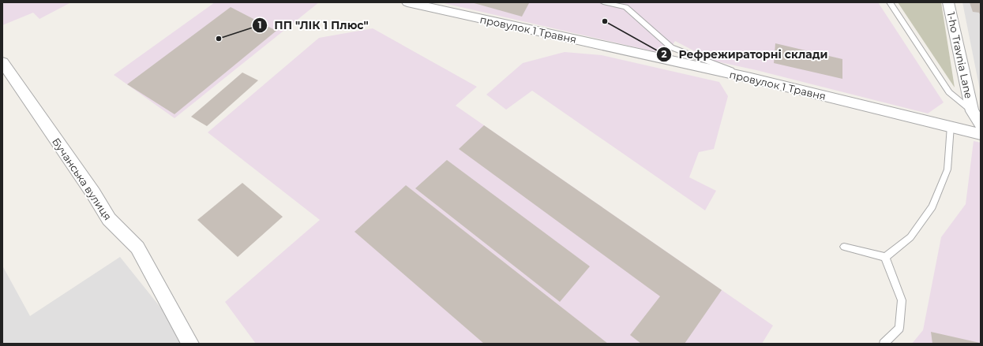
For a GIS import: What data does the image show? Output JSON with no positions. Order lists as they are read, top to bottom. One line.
{"streets":{"street":["провулок 1 Травня","1-ho Travnia Lane","Бучанська вулиця"]},"places":["Рефрежираторні склади","ПП \"ЛІК 1 Плюс\""]}
